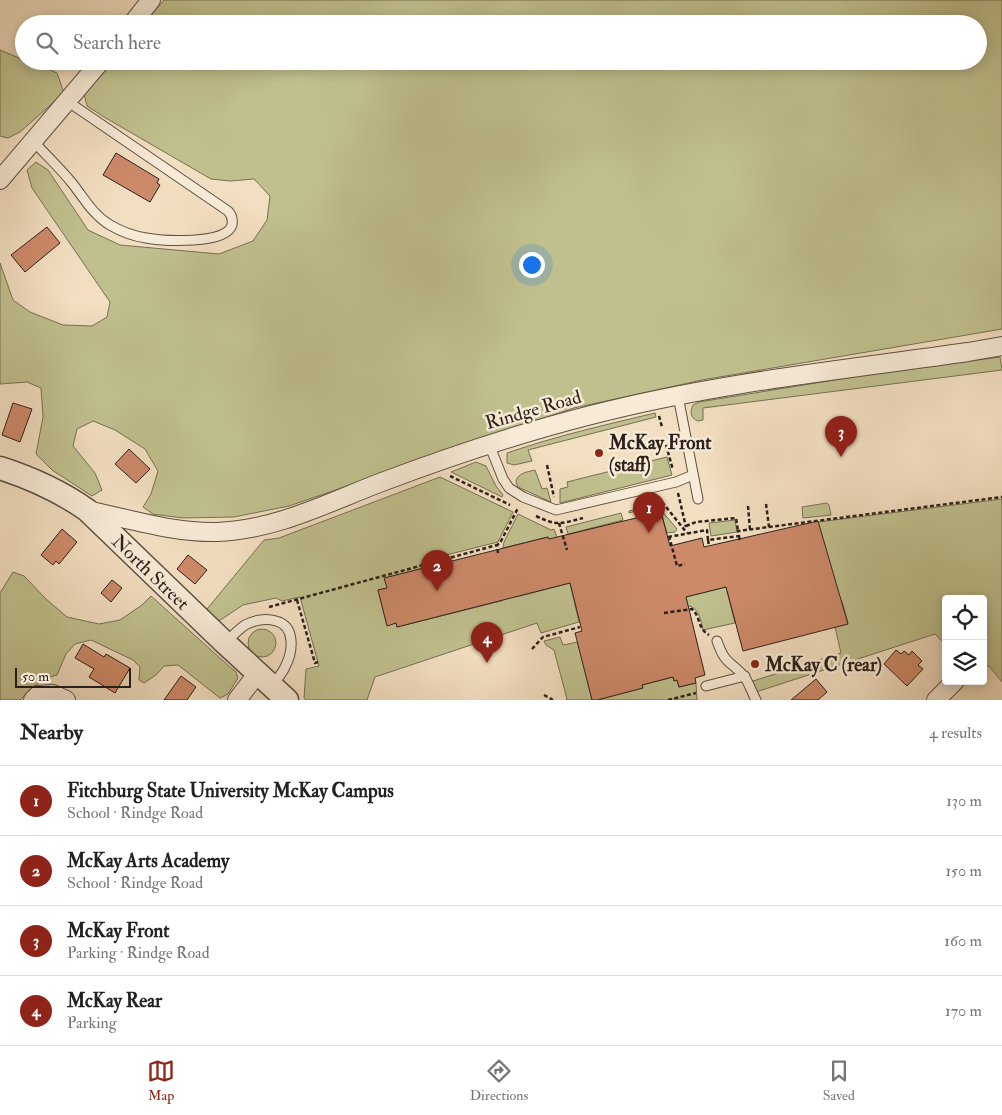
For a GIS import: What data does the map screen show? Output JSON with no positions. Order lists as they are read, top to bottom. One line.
{"streets":{"street":["Rindge Road","North Street"]},"crossings":[["Rindge Road","North Street"]],"places":["McKay Front (staff)","McKay C (rear)"],"scale_bar":"50 m","page":{"search":"Search here","pins":["3","1","2","4"],"scale":"50 m","heading":["Nearby","4 results"],"list":[{"mark":"1","name":"Fitchburg State University McKay Campus","note":"School · Rindge Road","value":"130 m"},{"mark":"2","name":"McKay Arts Academy","note":"School · Rindge Road","value":"150 m"},{"mark":"3","name":"McKay Front","note":"Parking · Rindge Road","value":"160 m"},{"mark":"4","name":"McKay Rear","note":"Parking","value":"170 m"}],"nav":["Map","Directions","Saved"]}}
